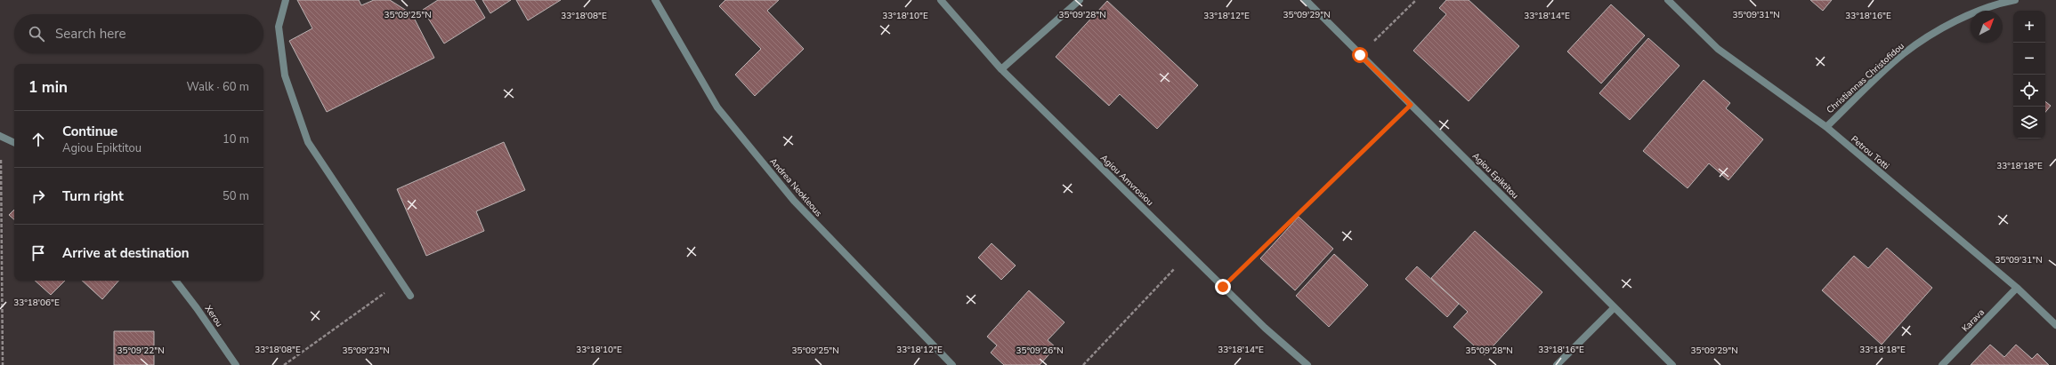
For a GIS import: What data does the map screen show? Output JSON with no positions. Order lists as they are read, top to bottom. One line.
{"streets":{"street":["Christiannas Christofidou","Petrou Totti","Agiou Epiktitou","Agiou Amvrosiou","Andrea Neokleous","Xerou","Karava"]},"crossings":[["Christiannas Christofidou","Petrou Totti"],["Petrou Totti","Karava"]],"north":"top right","page":{"map_buttons":["+","−"],"search":"Search here","heading":["1 min","Walk · 60 m"],"list":[["Continue","Agiou Epiktitou","10 m"],["Turn right","50 m"],"Arrive at destination"]},"coordinates":["35°09'25\"N","35°09'28\"N","35°09'29\"N","35°09'31\"N","33°18'08\"E","33°18'10\"E","33°18'12\"E","33°18'14\"E","33°18'16\"E","33°18'18\"E","33°18'06\"E","35°09'22\"N","35°09'23\"N","35°09'26\"N"]}
